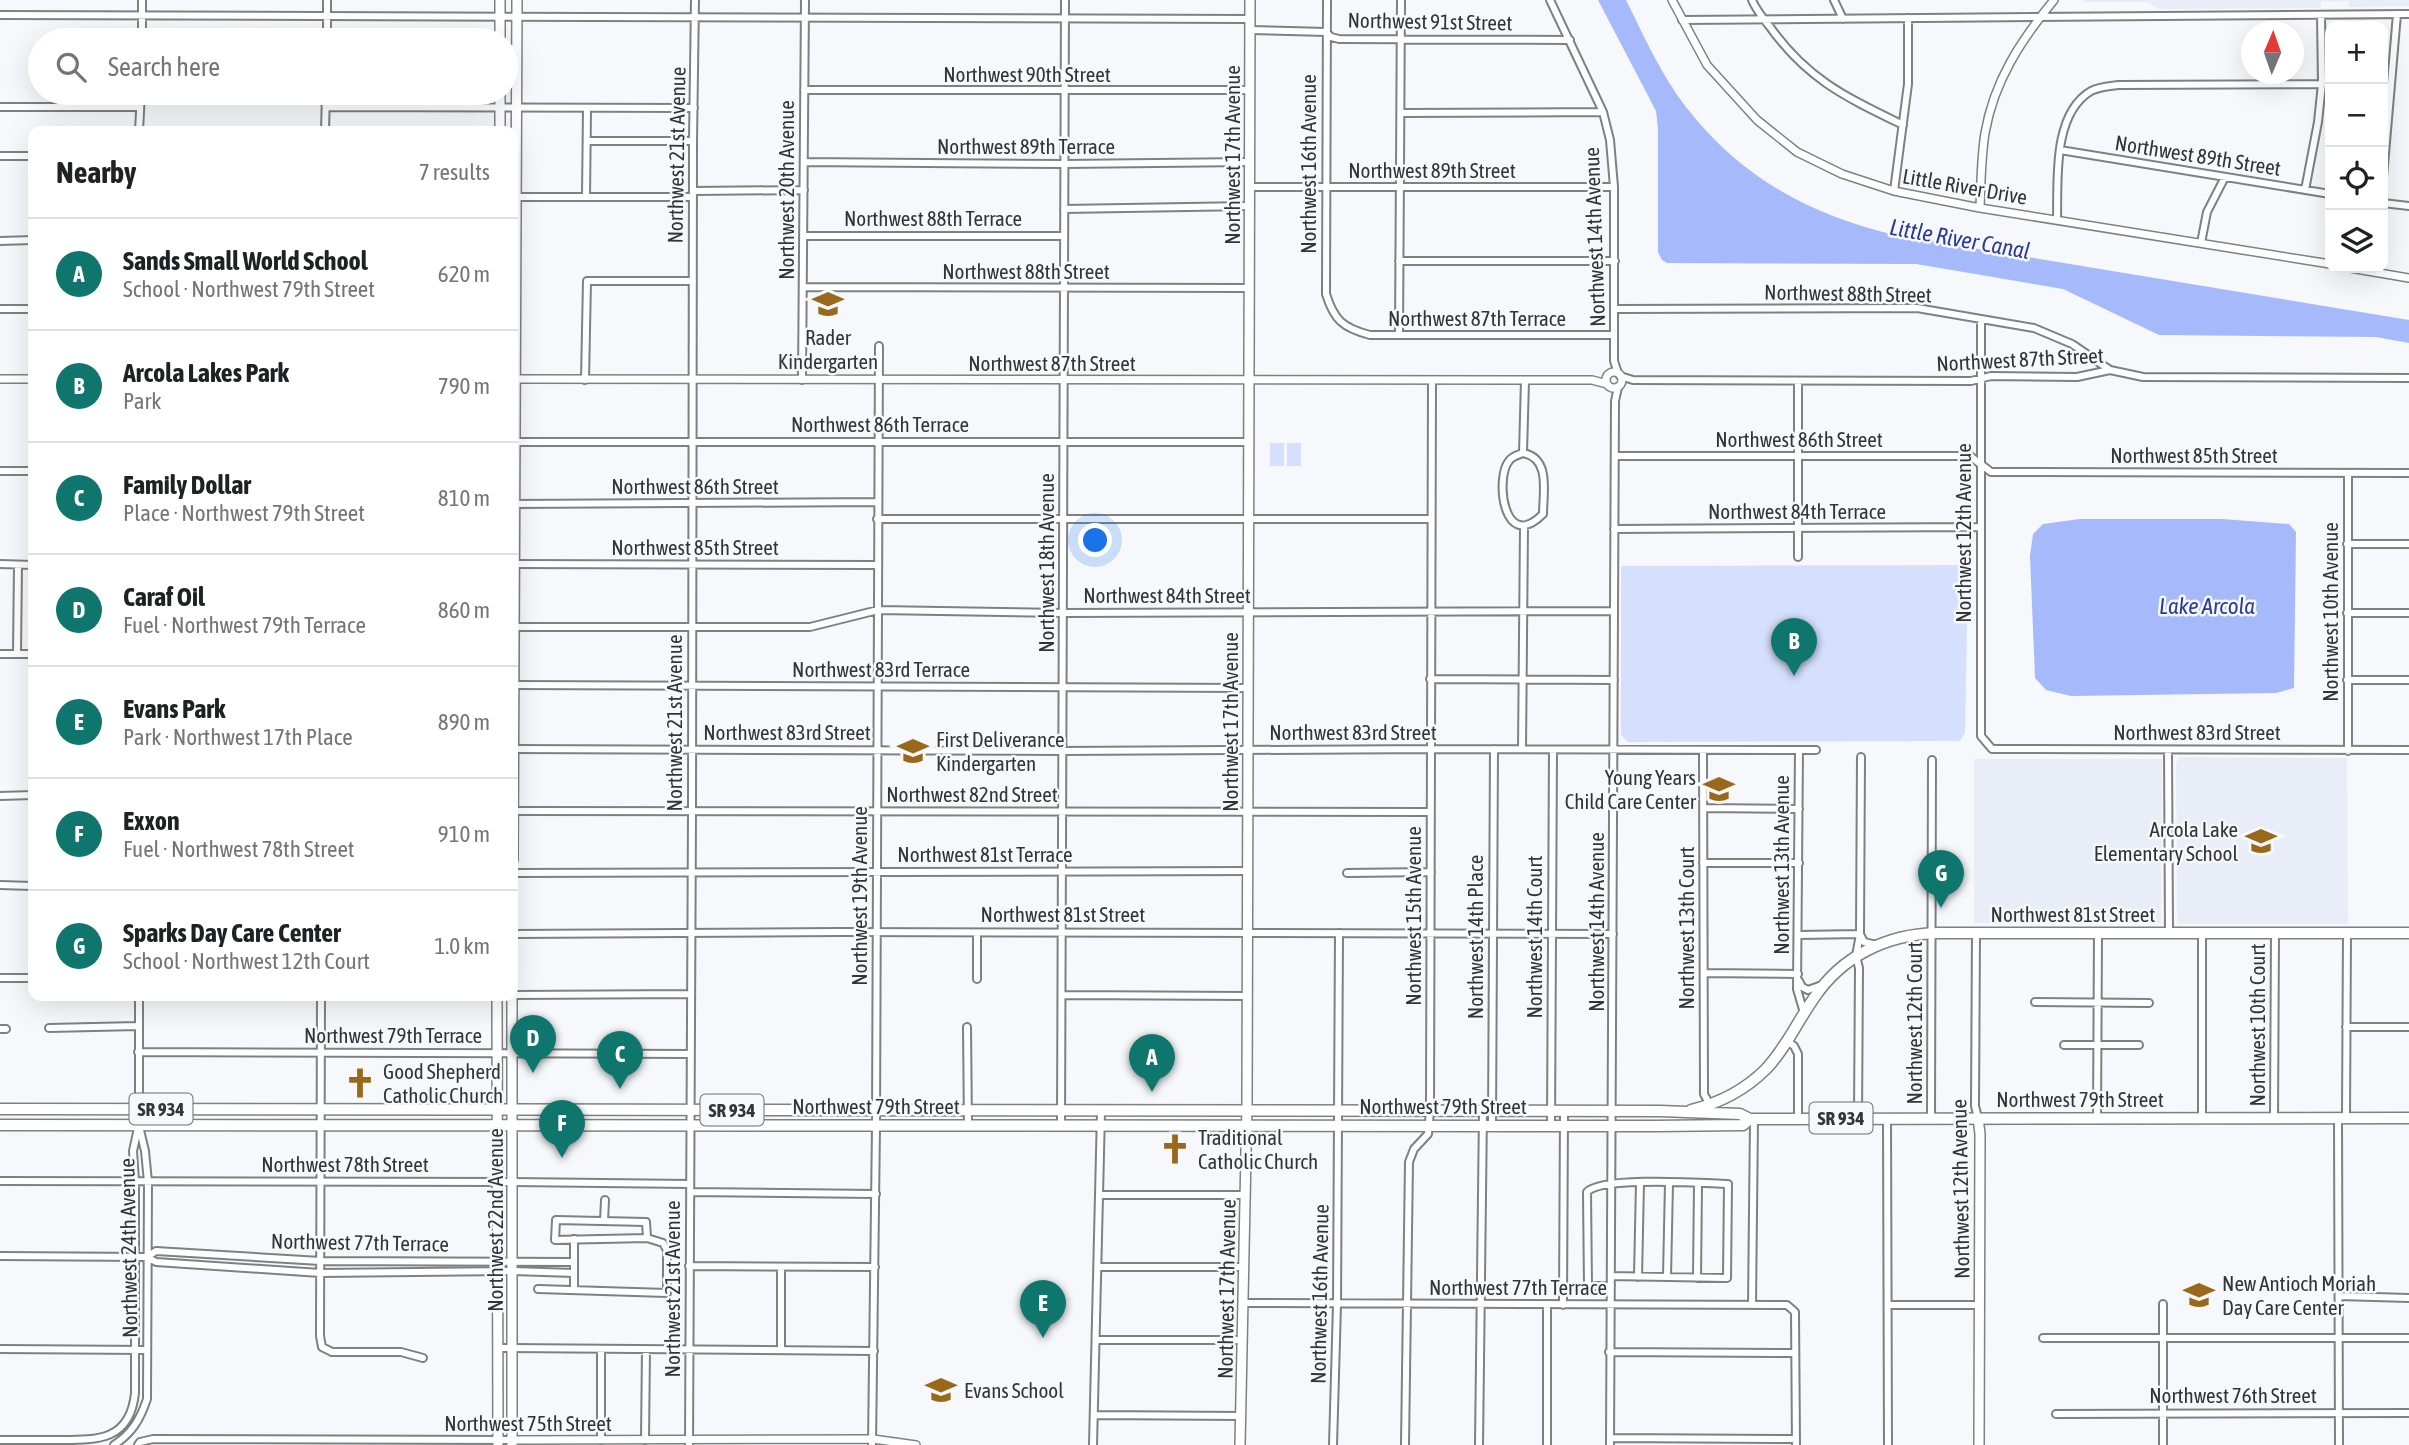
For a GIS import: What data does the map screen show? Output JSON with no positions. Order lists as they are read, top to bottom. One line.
{"streets":{"main road":["Northwest 17th Avenue","Northwest 12th Avenue","Northwest 81st Street","Northwest 79th Street","SR 934","Northwest 22nd Avenue"],"street":["Northwest 91st Street","Northwest 90th Street","Northwest 89th Terrace","Northwest 21st Avenue","Northwest 89th Street","Northwest 16th Avenue","Little River Drive","Northwest 20th Avenue","Northwest 88th Terrace","Northwest 14th Avenue","Northwest 88th Street","Northwest 87th Terrace","Northwest 87th Street","Northwest 86th Terrace","Northwest 86th Street","Northwest 85th Street","Northwest 84th Terrace","Northwest 18th Avenue","Northwest 84th Street","Northwest 10th Avenue","Northwest 83rd Terrace","Northwest 83rd Street","Northwest 82nd Street","Northwest 81st Terrace","Northwest 13th Avenue","Northwest 19th Avenue","Northwest 15th Avenue","Northwest 13th Court","Northwest 14th Place","Northwest 14th Court","Northwest 12th Court","Northwest 10th Court","Northwest 79th Terrace","Northwest 78th Street","Northwest 77th Terrace","Northwest 24th Avenue","Northwest 76th Street","Northwest 75th Street"]},"crossings":[["Northwest 91st Street","Northwest 17th Avenue"],["Northwest 91st Street","Northwest 16th Avenue"],["Northwest 91st Street","Northwest 14th Avenue"],["Northwest 90th Street","Northwest 17th Avenue"],["Northwest 90th Street","Northwest 20th Avenue"],["Northwest 90th Street","Northwest 18th Avenue"],["Northwest 89th Terrace","Northwest 17th Avenue"],["Northwest 89th Terrace","Northwest 20th Avenue"],["Northwest 89th Terrace","Northwest 18th Avenue"],["Northwest 21st Avenue","Northwest 87th Street"],["Northwest 21st Avenue","Northwest 86th Terrace"],["Northwest 21st Avenue","Northwest 86th Street"],["Northwest 21st Avenue","Northwest 85th Street"],["Northwest 21st Avenue","Northwest 84th Street"],["Northwest 21st Avenue","Northwest 83rd Terrace"],["Northwest 21st Avenue","Northwest 83rd Street"],["Northwest 21st Avenue","Northwest 82nd Street"],["Northwest 21st Avenue","Northwest 81st Terrace"],["Northwest 21st Avenue","Northwest 81st Street"],["Northwest 21st Avenue","Northwest 79th Terrace"],["Northwest 21st Avenue","Northwest 79th Street"],["Northwest 21st Avenue","Northwest 78th Street"],["Northwest 21st Avenue","Northwest 75th Street"],["Northwest 17th Avenue","Northwest 89th Street"],["Northwest 17th Avenue","Northwest 88th Street"],["Northwest 17th Avenue","Northwest 87th Street"],["Northwest 17th Avenue","Northwest 86th Terrace"],["Northwest 17th Avenue","Northwest 84th Street"],["Northwest 17th Avenue","Northwest 83rd Terrace"],["Northwest 17th Avenue","Northwest 83rd Street"],["Northwest 17th Avenue","Northwest 82nd Street"],["Northwest 17th Avenue","Northwest 81st Terrace"],["Northwest 17th Avenue","Northwest 81st Street"],["Northwest 17th Avenue","Northwest 79th Street"],["Northwest 17th Avenue","Northwest 77th Terrace"],["Northwest 89th Street","Northwest 16th Avenue"],["Northwest 89th Street","Northwest 14th Avenue"],["Northwest 16th Avenue","Northwest 87th Terrace"],["Northwest 16th Avenue","Northwest 81st Street"],["Northwest 16th Avenue","Northwest 79th Street"],["Northwest 16th Avenue","Northwest 77th Terrace"],["Northwest 20th Avenue","Northwest 88th Terrace"],["Northwest 20th Avenue","Northwest 88th Street"],["Northwest 20th Avenue","Northwest 87th Street"],["Northwest 88th Terrace","Northwest 18th Avenue"],["Northwest 14th Avenue","Northwest 88th Street"],["Northwest 14th Avenue","Northwest 87th Terrace"],["Northwest 14th Avenue","Northwest 87th Street"],["Northwest 14th Avenue","Northwest 86th Street"],["Northwest 14th Avenue","Northwest 84th Terrace"],["Northwest 14th Avenue","Northwest 84th Street"],["Northwest 14th Avenue","Northwest 83rd Street"],["Northwest 14th Avenue","Northwest 81st Street"],["Northwest 14th Avenue","Northwest 79th Street"],["Northwest 14th Avenue","Northwest 77th Terrace"],["Northwest 88th Street","Northwest 87th Street"],["Northwest 88th Street","Northwest 12th Avenue"],["Northwest 88th Street","Northwest 18th Avenue"],["Northwest 87th Street","Northwest 12th Avenue"],["Northwest 87th Street","Northwest 18th Avenue"],["Northwest 87th Street","Northwest 19th Avenue"],["Northwest 87th Street","Northwest 15th Avenue"],["Northwest 86th Terrace","Northwest 18th Avenue"],["Northwest 86th Terrace","Northwest 19th Avenue"],["Northwest 86th Street","Northwest 85th Street"],["Northwest 86th Street","Northwest 12th Avenue"],["Northwest 86th Street","Northwest 19th Avenue"],["Northwest 85th Street","Northwest 12th Avenue"],["Northwest 85th Street","Northwest 10th Avenue"],["Northwest 85th Street","Northwest 19th Avenue"],["Northwest 84th Terrace","Northwest 12th Avenue"],["Northwest 12th Avenue","Northwest 83rd Street"],["Northwest 12th Avenue","Northwest 81st Street"],["Northwest 12th Avenue","Northwest 79th Street"],["Northwest 18th Avenue","Northwest 84th Street"],["Northwest 18th Avenue","Northwest 83rd Terrace"],["Northwest 18th Avenue","Northwest 83rd Street"],["Northwest 18th Avenue","Northwest 82nd Street"],["Northwest 18th Avenue","Northwest 81st Terrace"],["Northwest 18th Avenue","Northwest 81st Street"],["Northwest 18th Avenue","Northwest 79th Street"],["Northwest 84th Street","Northwest 19th Avenue"],["Northwest 84th Street","Northwest 15th Avenue"],["Northwest 10th Avenue","Northwest 83rd Street"],["Northwest 83rd Terrace","Northwest 19th Avenue"],["Northwest 83rd Street","Northwest 13th Avenue"],["Northwest 83rd Street","Northwest 19th Avenue"],["Northwest 83rd Street","Northwest 15th Avenue"],["Northwest 83rd Street","Northwest 13th Court"],["Northwest 83rd Street","Northwest 14th Place"],["Northwest 83rd Street","Northwest 14th Court"],["Northwest 82nd Street","Northwest 19th Avenue"],["Northwest 82nd Street","Northwest 15th Avenue"],["Northwest 81st Terrace","Northwest 19th Avenue"],["Northwest 13th Avenue","Northwest 81st Street"],["Northwest 19th Avenue","Northwest 81st Street"],["Northwest 19th Avenue","Northwest 79th Street"],["Northwest 19th Avenue","Northwest 78th Street"],["Northwest 19th Avenue","Northwest 75th Street"],["Northwest 81st Street","Northwest 15th Avenue"],["Northwest 81st Street","Northwest 13th Court"],["Northwest 81st Street","Northwest 14th Place"],["Northwest 81st Street","Northwest 14th Court"],["Northwest 81st Street","Northwest 12th Court"],["Northwest 81st Street","Northwest 10th Court"],["Northwest 81st Street","Northwest 79th Street"],["Northwest 15th Avenue","Northwest 79th Street"],["Northwest 15th Avenue","Northwest 77th Terrace"],["Northwest 14th Place","Northwest 79th Street"],["Northwest 14th Place","Northwest 77th Terrace"],["Northwest 14th Court","Northwest 79th Street"],["Northwest 12th Court","Northwest 79th Street"],["Northwest 10th Court","Northwest 79th Street"],["Northwest 79th Terrace","Northwest 22nd Avenue"],["Northwest 79th Terrace","Northwest 24th Avenue"],["Northwest 79th Street","Northwest 22nd Avenue"],["Northwest 79th Street","Northwest 24th Avenue"],["Northwest 78th Street","Northwest 22nd Avenue"],["Northwest 78th Street","Northwest 24th Avenue"],["Northwest 22nd Avenue","Northwest 77th Terrace"],["Northwest 22nd Avenue","Northwest 75th Street"],["Northwest 77th Terrace","Northwest 24th Avenue"]],"water":["Little River Canal","Lake Arcola"],"places":{"school or university":["Rader Kindergarten","First Deliverance Kindergarten","Young Years Child Care Center","Arcola Lake Elementary School","New Antioch Moriah Day Care Center","Evans School"],"church":["Good Shepherd Catholic Church","Traditional Catholic Church"]},"north":"top","page":{"map_buttons":["+","−"],"search":"Search here","heading":["Nearby","7 results"],"list":[{"mark":"A","name":"Sands Small World School","note":"School · Northwest 79th Street","value":"620 m"},{"mark":"B","name":"Arcola Lakes Park","note":"Park","value":"790 m"},{"mark":"C","name":"Family Dollar","note":"Place · Northwest 79th Street","value":"810 m"},{"mark":"D","name":"Caraf Oil","note":"Fuel · Northwest 79th Terrace","value":"860 m"},{"mark":"E","name":"Evans Park","note":"Park · Northwest 17th Place","value":"890 m"},{"mark":"F","name":"Exxon","note":"Fuel · Northwest 78th Street","value":"910 m"},{"mark":"G","name":"Sparks Day Care Center","note":"School · Northwest 12th Court","value":"1.0 km"}],"pins":["B","G","D","C","A","F","E"]}}
